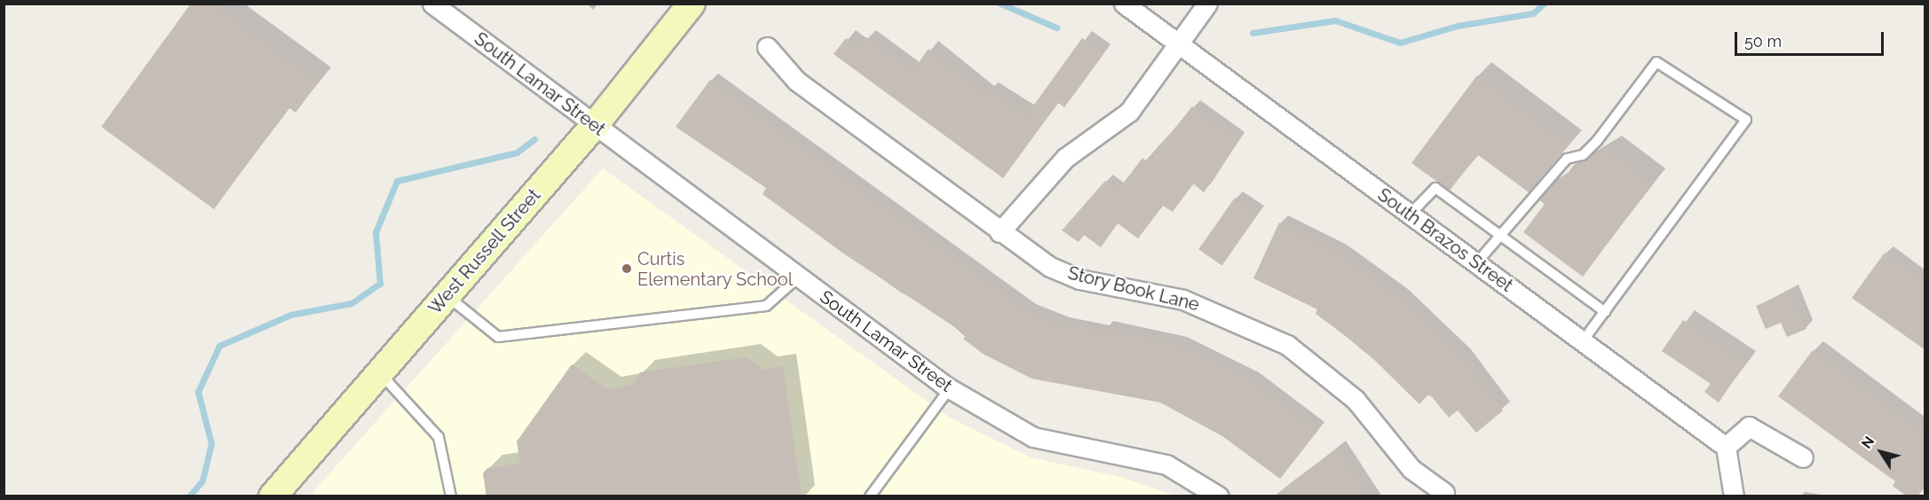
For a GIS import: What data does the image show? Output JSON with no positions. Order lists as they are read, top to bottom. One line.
{"streets":{"street":["South Lamar Street","South Brazos Street","West Russell Street","Story Book Lane"]},"crossings":[["South Lamar Street","West Russell Street"]],"places":["Curtis Elementary School"],"scale_bar":"50 m","north":"top left"}
